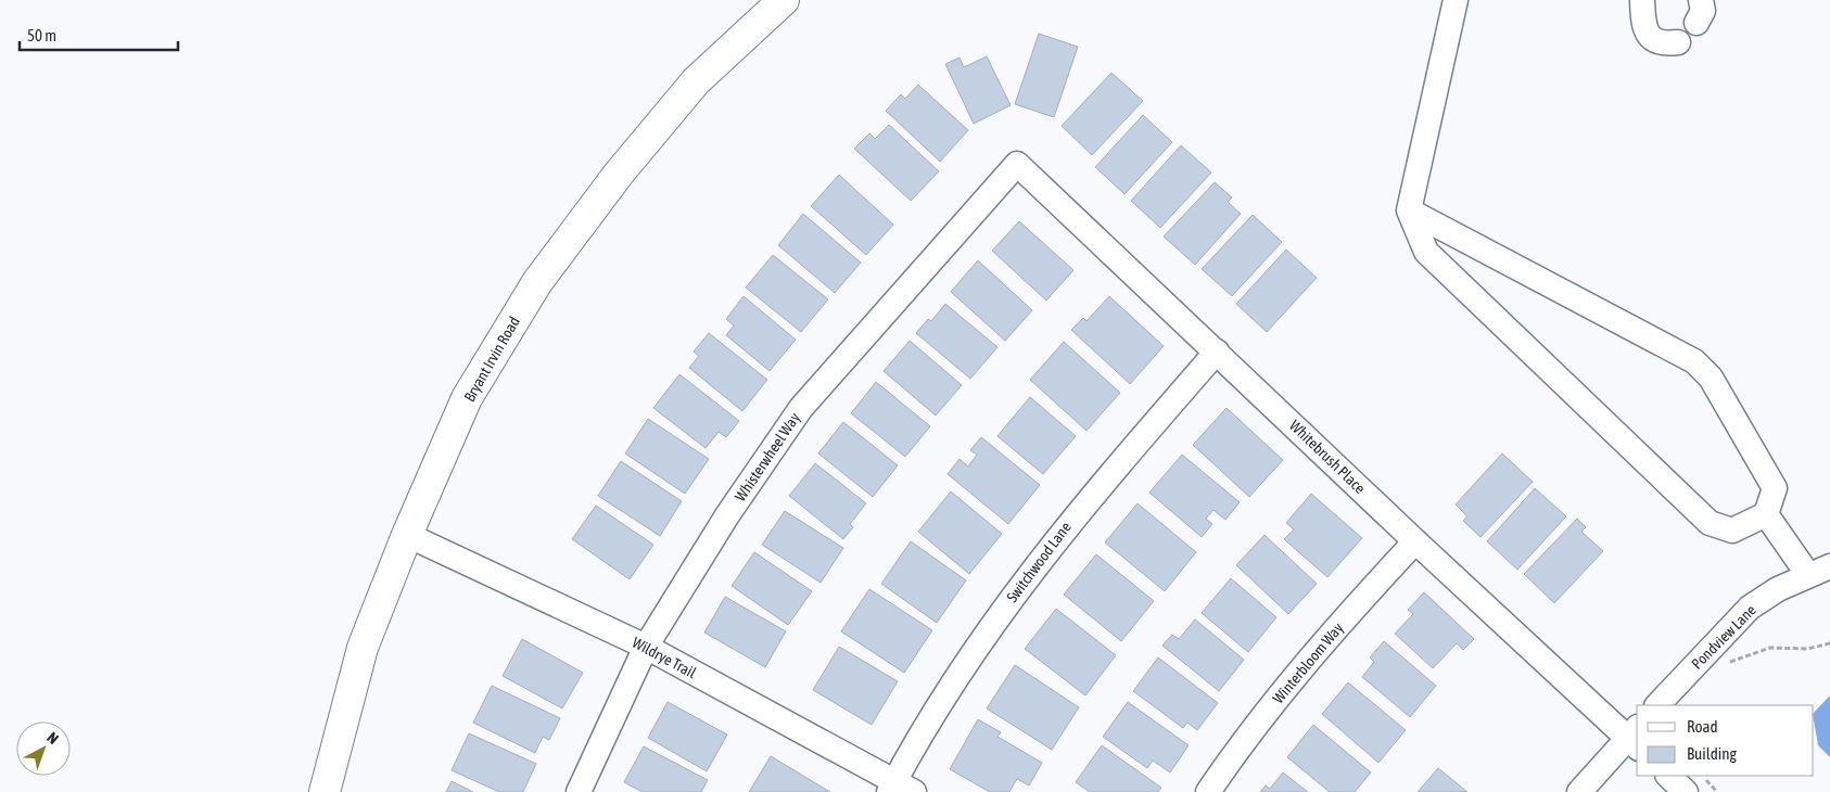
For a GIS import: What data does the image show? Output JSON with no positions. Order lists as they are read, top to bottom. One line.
{"streets":{"street":["Bryant Irvin Road","Whisterwheel Way","Whitebrush Place","Switchwood Lane","Pondview Lane","Wildrye Trail","Winterbloom Way"]},"crossings":[["Bryant Irvin Road","Wildrye Trail"],["Whisterwheel Way","Whitebrush Place"],["Whisterwheel Way","Wildrye Trail"],["Whitebrush Place","Switchwood Lane"],["Whitebrush Place","Winterbloom Way"],["Switchwood Lane","Wildrye Trail"]],"legend":["Road","Building"],"scale_bar":"50 m","north":"top right"}
